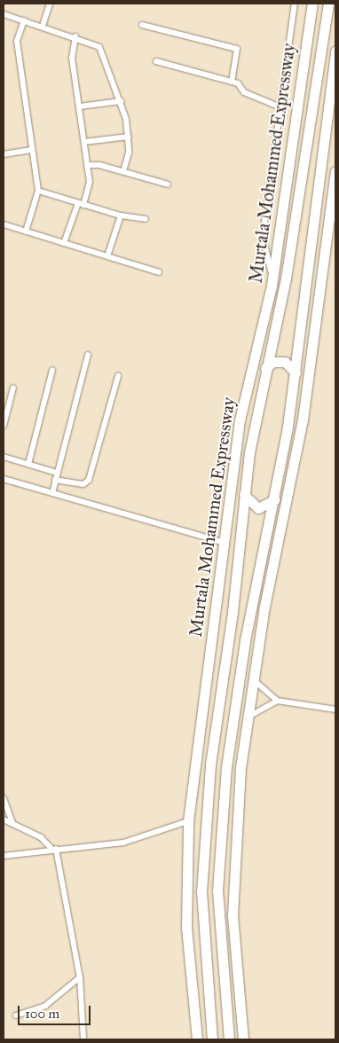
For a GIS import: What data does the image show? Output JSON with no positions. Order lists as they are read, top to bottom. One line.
{"streets":{"highway":["Murtala Mohammed Expressway"]},"scale_bar":"100 m"}
